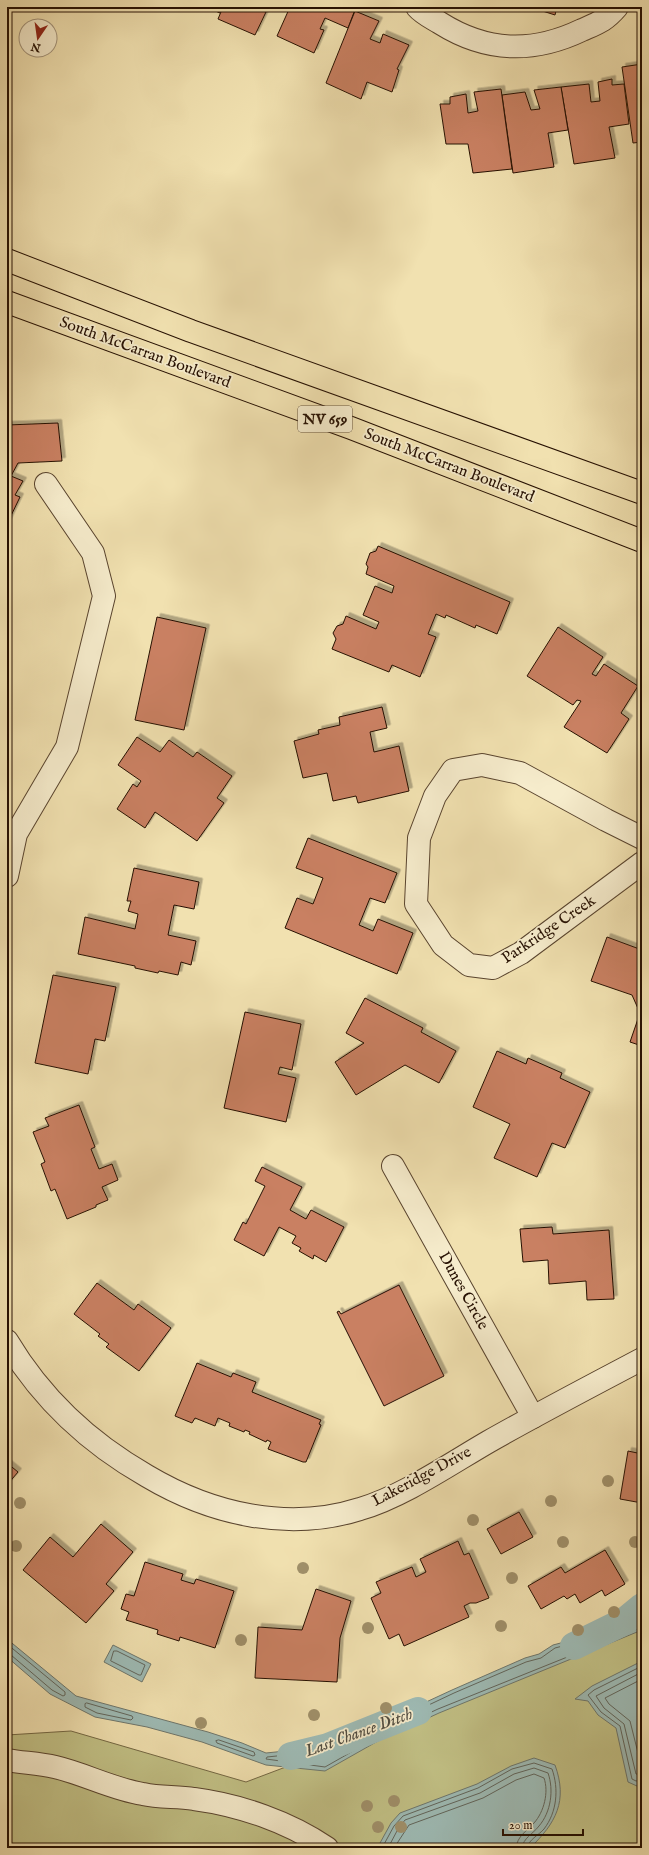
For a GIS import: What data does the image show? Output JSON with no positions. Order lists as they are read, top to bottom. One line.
{"streets":{"main road":["South McCarran Boulevard","NV 659"],"street":["Parkridge Creek","Dunes Circle","Lakeridge Drive"]},"crossings":[["Dunes Circle","Lakeridge Drive"]],"water":["Last Chance Ditch"],"scale_bar":"20 m","north":"bottom"}
